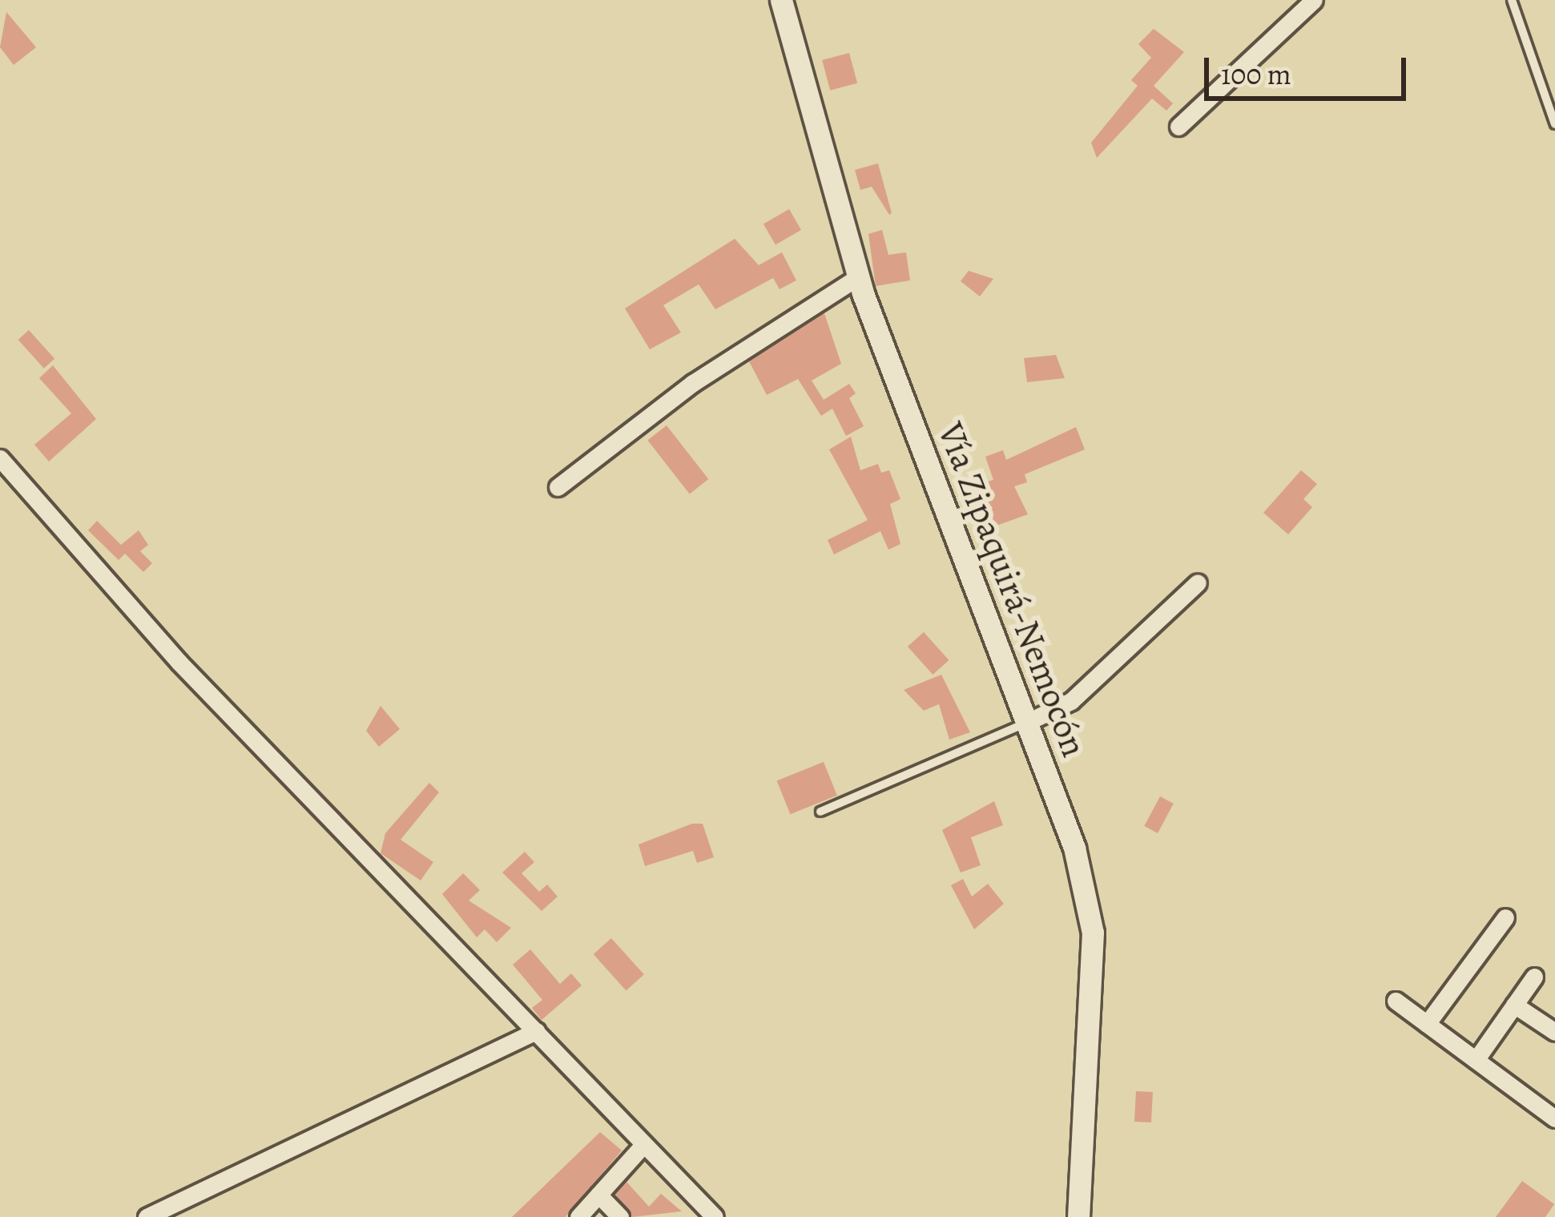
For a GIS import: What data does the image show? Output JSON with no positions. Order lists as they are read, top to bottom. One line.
{"streets":{"main road":["Vía Zipaquirá-Nemocón"]},"scale_bar":"100 m"}
